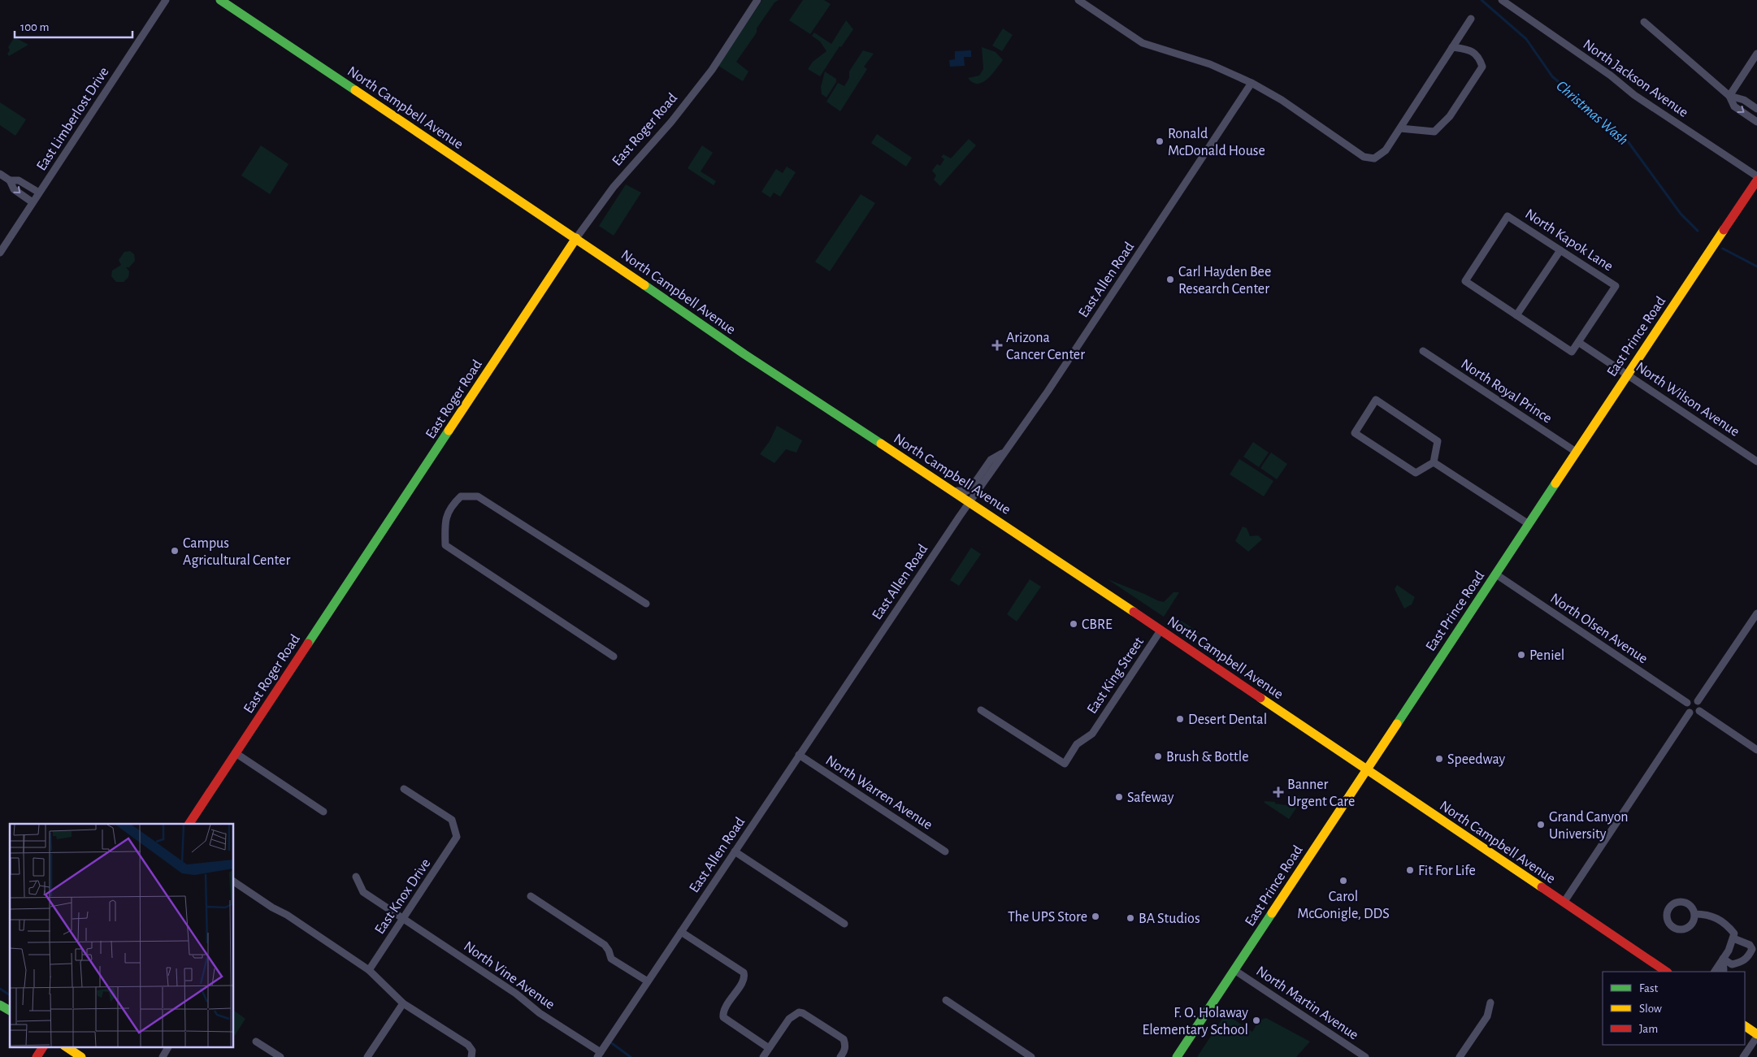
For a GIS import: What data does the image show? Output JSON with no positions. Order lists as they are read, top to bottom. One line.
{"streets":{"main road":["North Campbell Avenue","East Roger Road","East Prince Road"],"street":["North Jackson Avenue","East Limberlost Drive","North Kapok Lane","East Allen Road","North Royal Prince","North Wilson Avenue","North Olsen Avenue","East King Street","North Warren Avenue","East Knox Drive","North Vine Avenue","North Martin Avenue"]},"crossings":[["North Campbell Avenue","East Roger Road"],["North Campbell Avenue","East Allen Road"],["North Campbell Avenue","East Prince Road"],["North Campbell Avenue","East King Street"],["North Kapok Lane","North Wilson Avenue"],["East Allen Road","North Warren Avenue"],["East Allen Road","North Vine Avenue"],["East Prince Road","North Royal Prince"],["East Prince Road","North Wilson Avenue"],["East Prince Road","North Olsen Avenue"],["East Prince Road","North Martin Avenue"],["East Knox Drive","North Vine Avenue"]],"water":["Christmas Wash"],"places":{"other":["Ronald McDonald House","Carl Hayden Bee Research Center","Campus Agricultural Center","CBRE","Peniel","Desert Dental","Brush & Bottle","Speedway","Safeway","Grand Canyon University","Fit For Life","Carol McGonigle, DDS","The UPS Store","BA Studios","F. O. Holaway Elementary School"],"health":["Arizona Cancer Center","Banner Urgent Care"]},"legend":["Fast","Slow","Jam"],"scale_bar":"100 m"}
